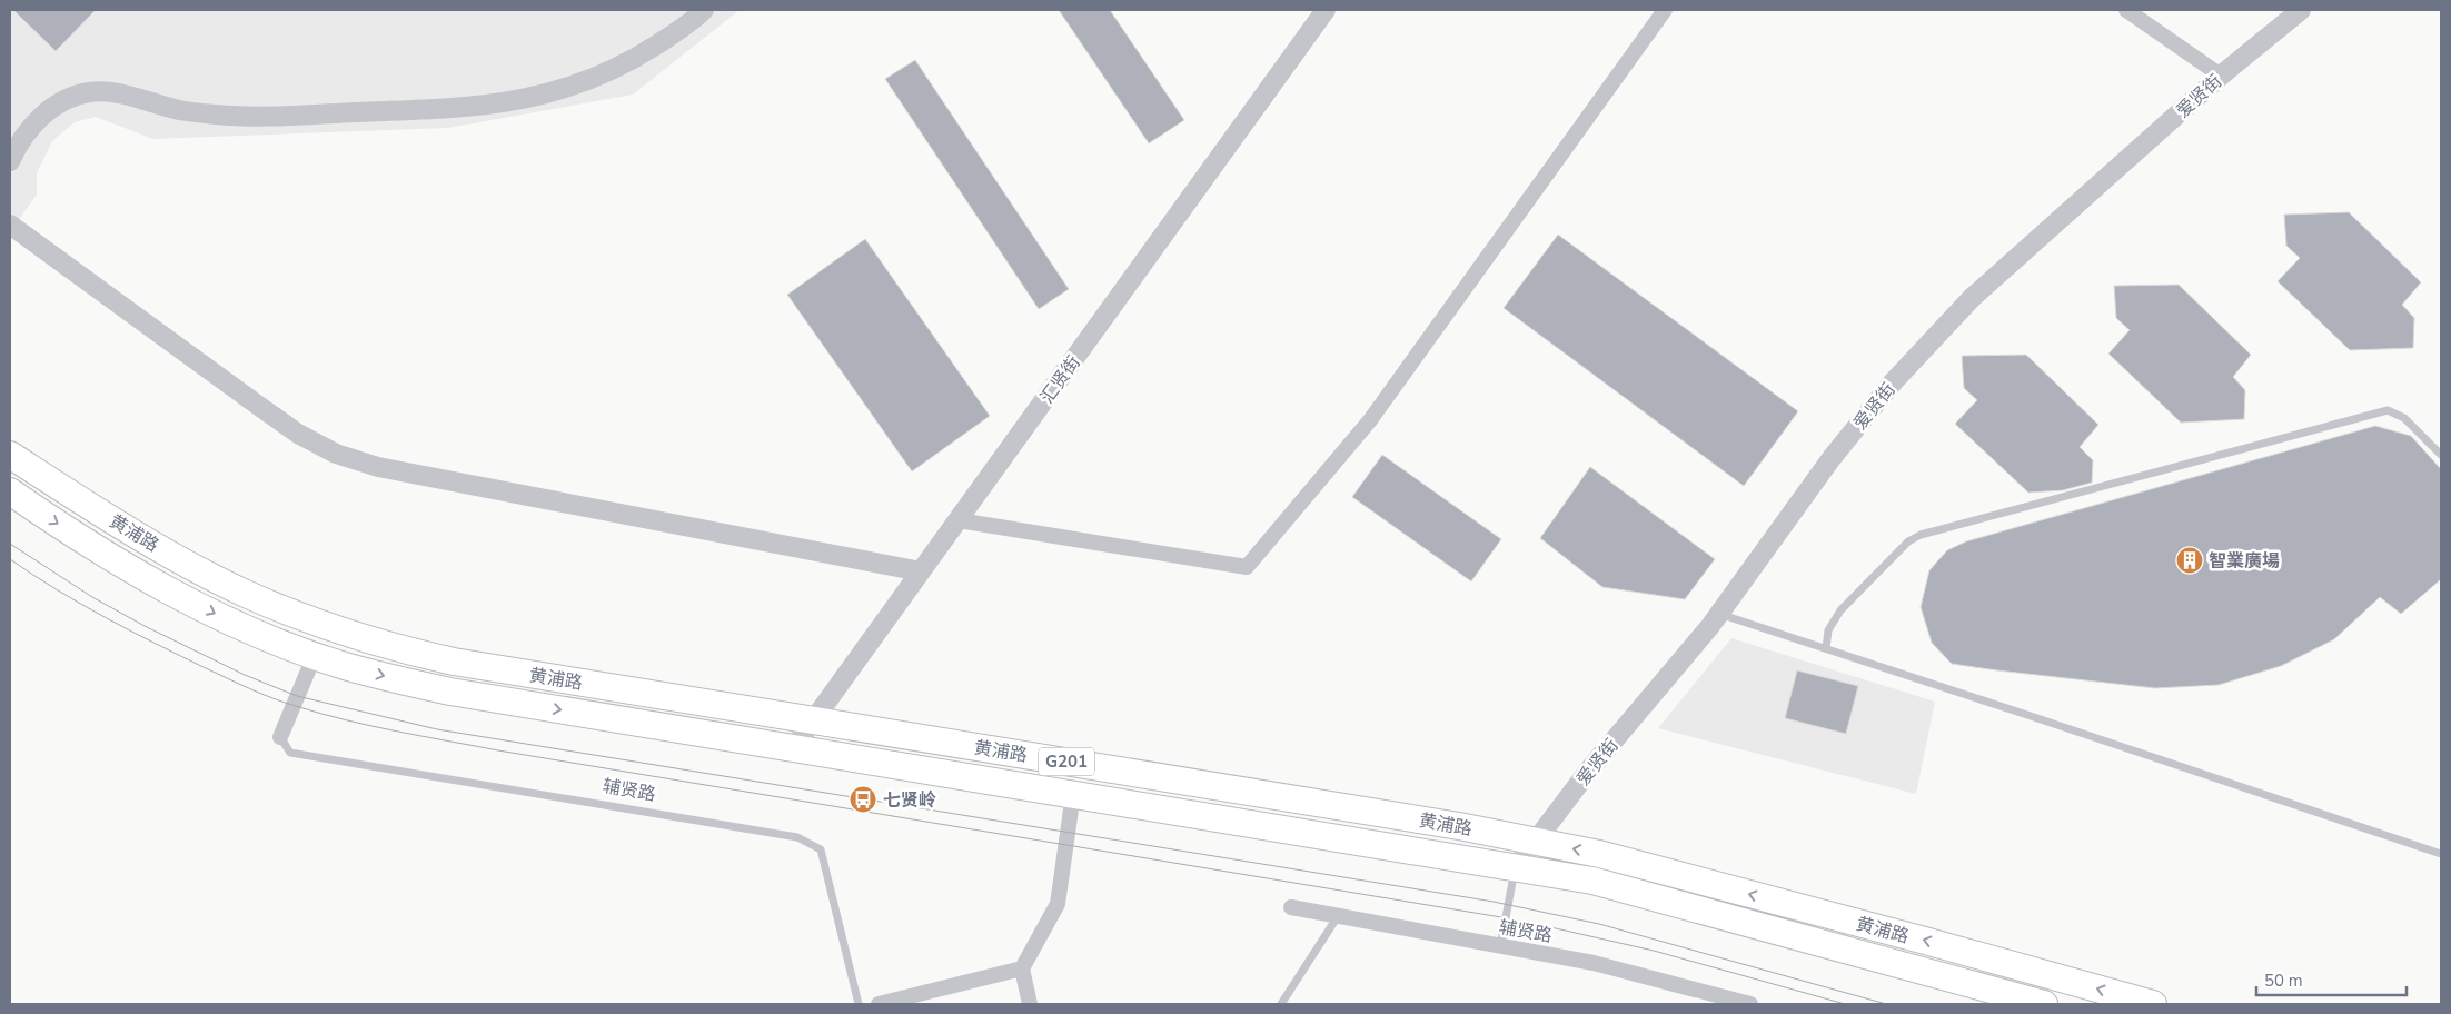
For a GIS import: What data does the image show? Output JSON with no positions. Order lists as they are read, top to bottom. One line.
{"streets":{"highway":["黄浦路","G201"],"street":["爱贤街","汇贤街","辅贤路"]},"crossings":[["爱贤街","黄浦路"],["汇贤街","黄浦路"]],"places":{"building":["智業廣場"],"bus stop":["七贤岭"]},"scale_bar":"50 m"}
